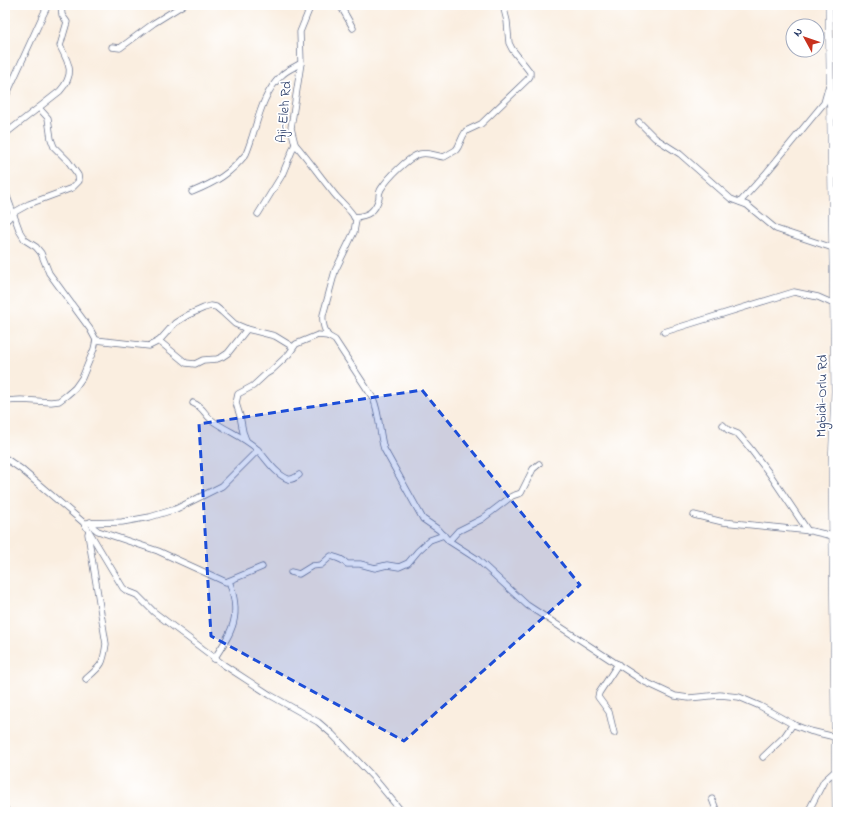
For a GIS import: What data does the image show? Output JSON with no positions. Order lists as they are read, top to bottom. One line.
{"streets":{"main road":["Mgbidi-Orlu Rd"],"street":["Aji-Eleh Rd"]},"north":"top left"}
